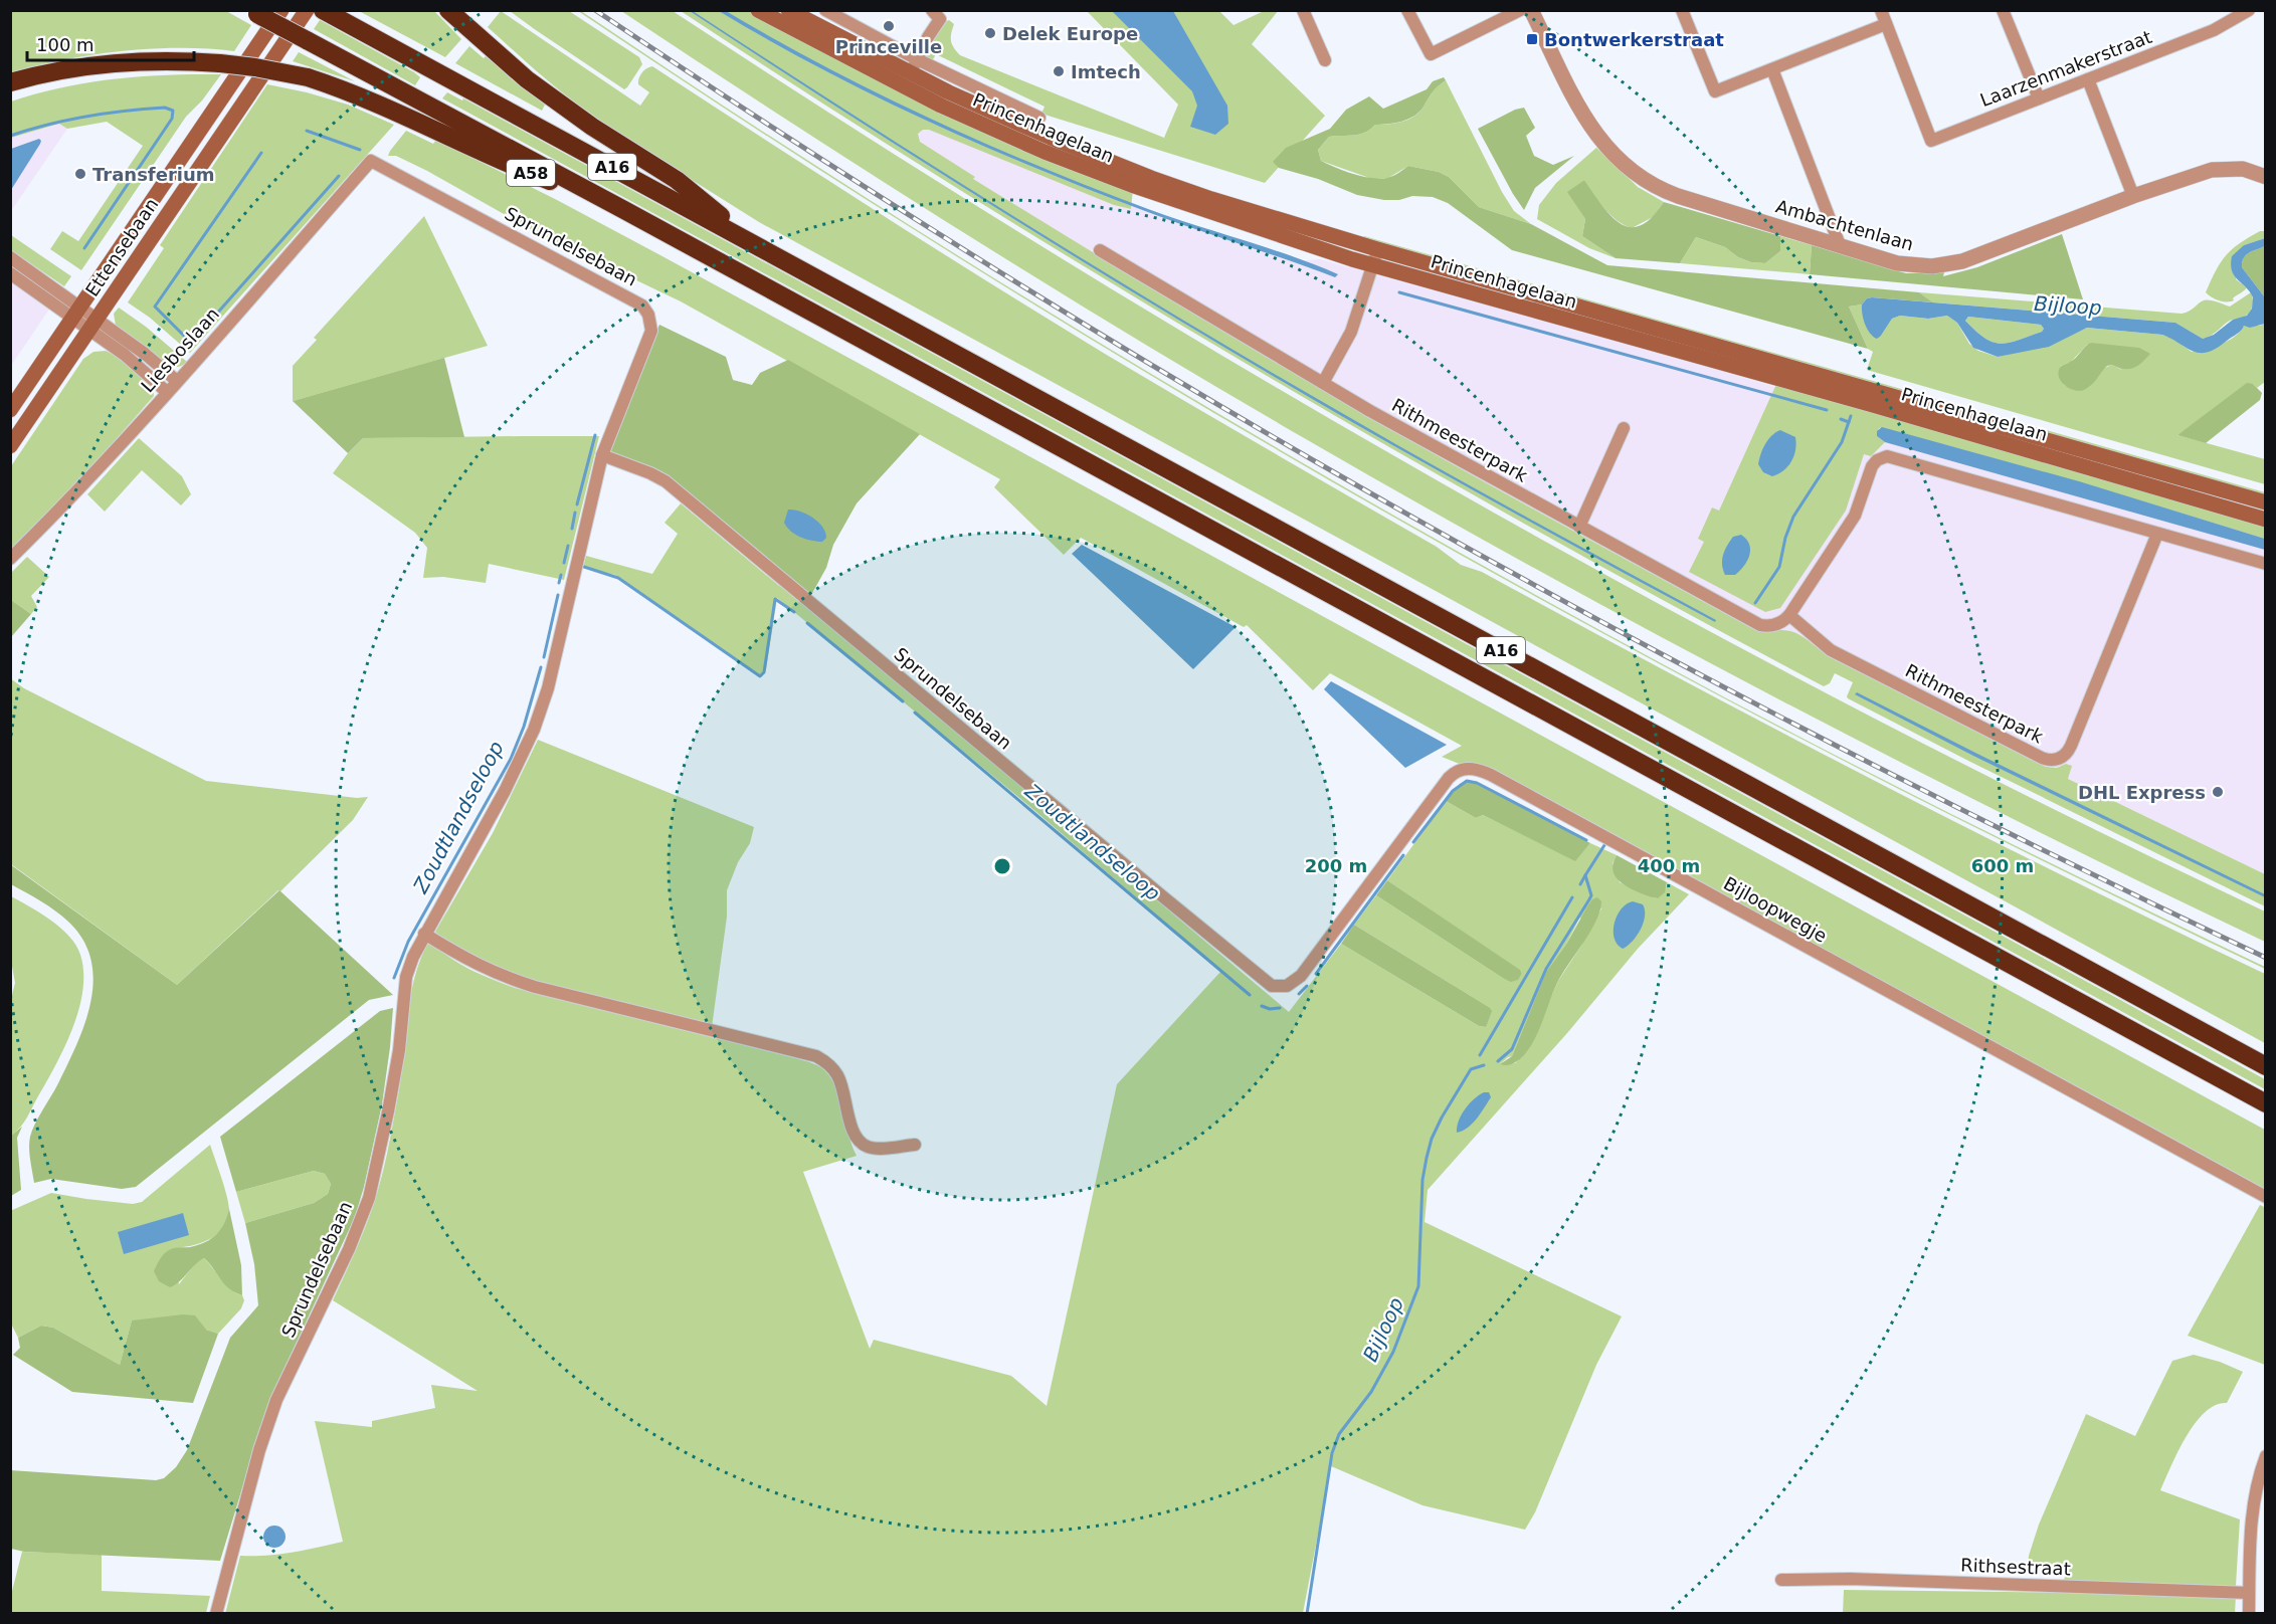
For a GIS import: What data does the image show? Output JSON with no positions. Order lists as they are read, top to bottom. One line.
{"streets":{"highway":["A16"],"main road":["Princenhagelaan","Ettensebaan"],"street":["Laarzenmakerstraat","Ambachtenlaan","Sprundelsebaan","Liesboslaan","Rithmeesterpark","Bijloopwegje","Rithsestraat"]},"crossings":[["Sprundelsebaan","Liesboslaan"],["Sprundelsebaan","Bijloopwegje"]],"water":["Bijloop","Zoudtlandseloop"],"places":{"other":["Princeville","Delek Europe","Imtech","Transferium","DHL Express"],"transit":["Bontwerkerstraat"]},"scale_bar":"100 m","rings":["200 m","400 m","600 m"]}
